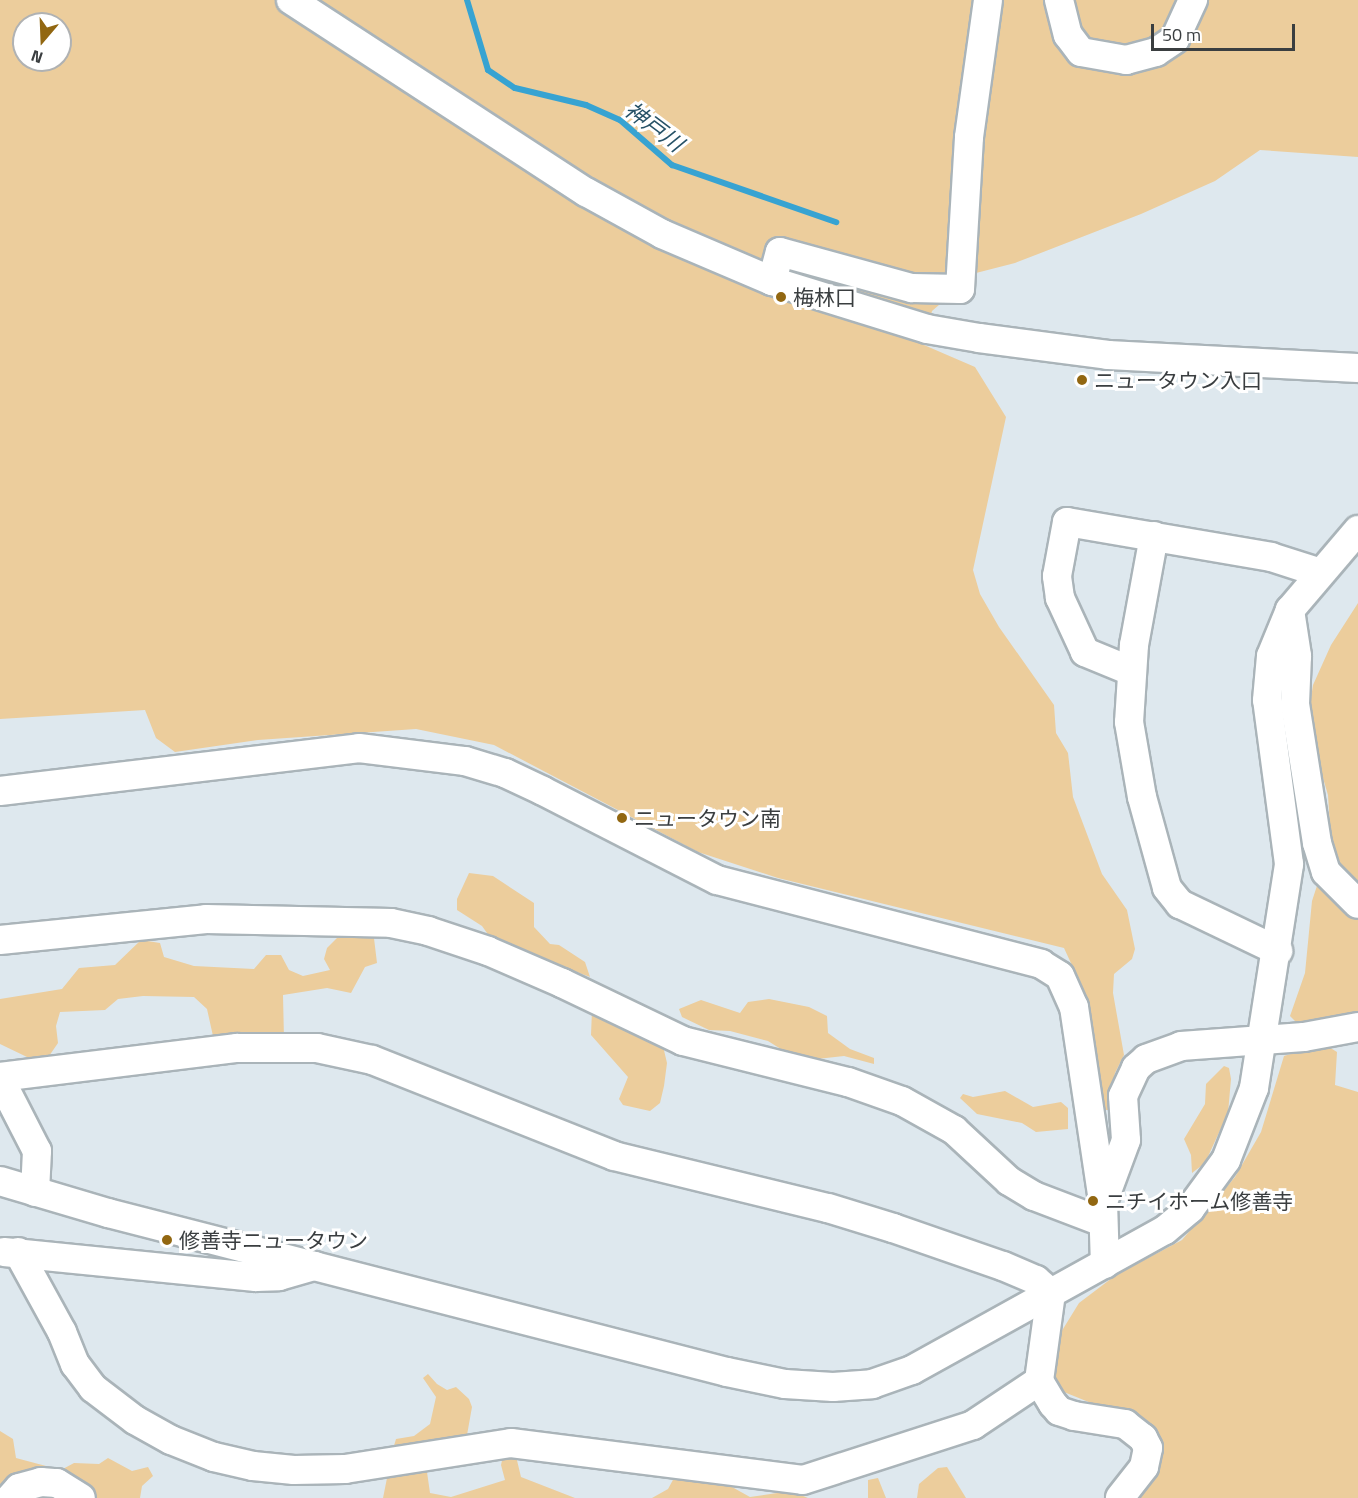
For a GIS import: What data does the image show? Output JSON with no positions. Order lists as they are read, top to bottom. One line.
{"water":["神戸川"],"places":["梅林口","ニュータウン入口","ニュータウン南","ニチイホーム修善寺","修善寺ニュータウン"],"scale_bar":"50 m","north":"bottom"}
